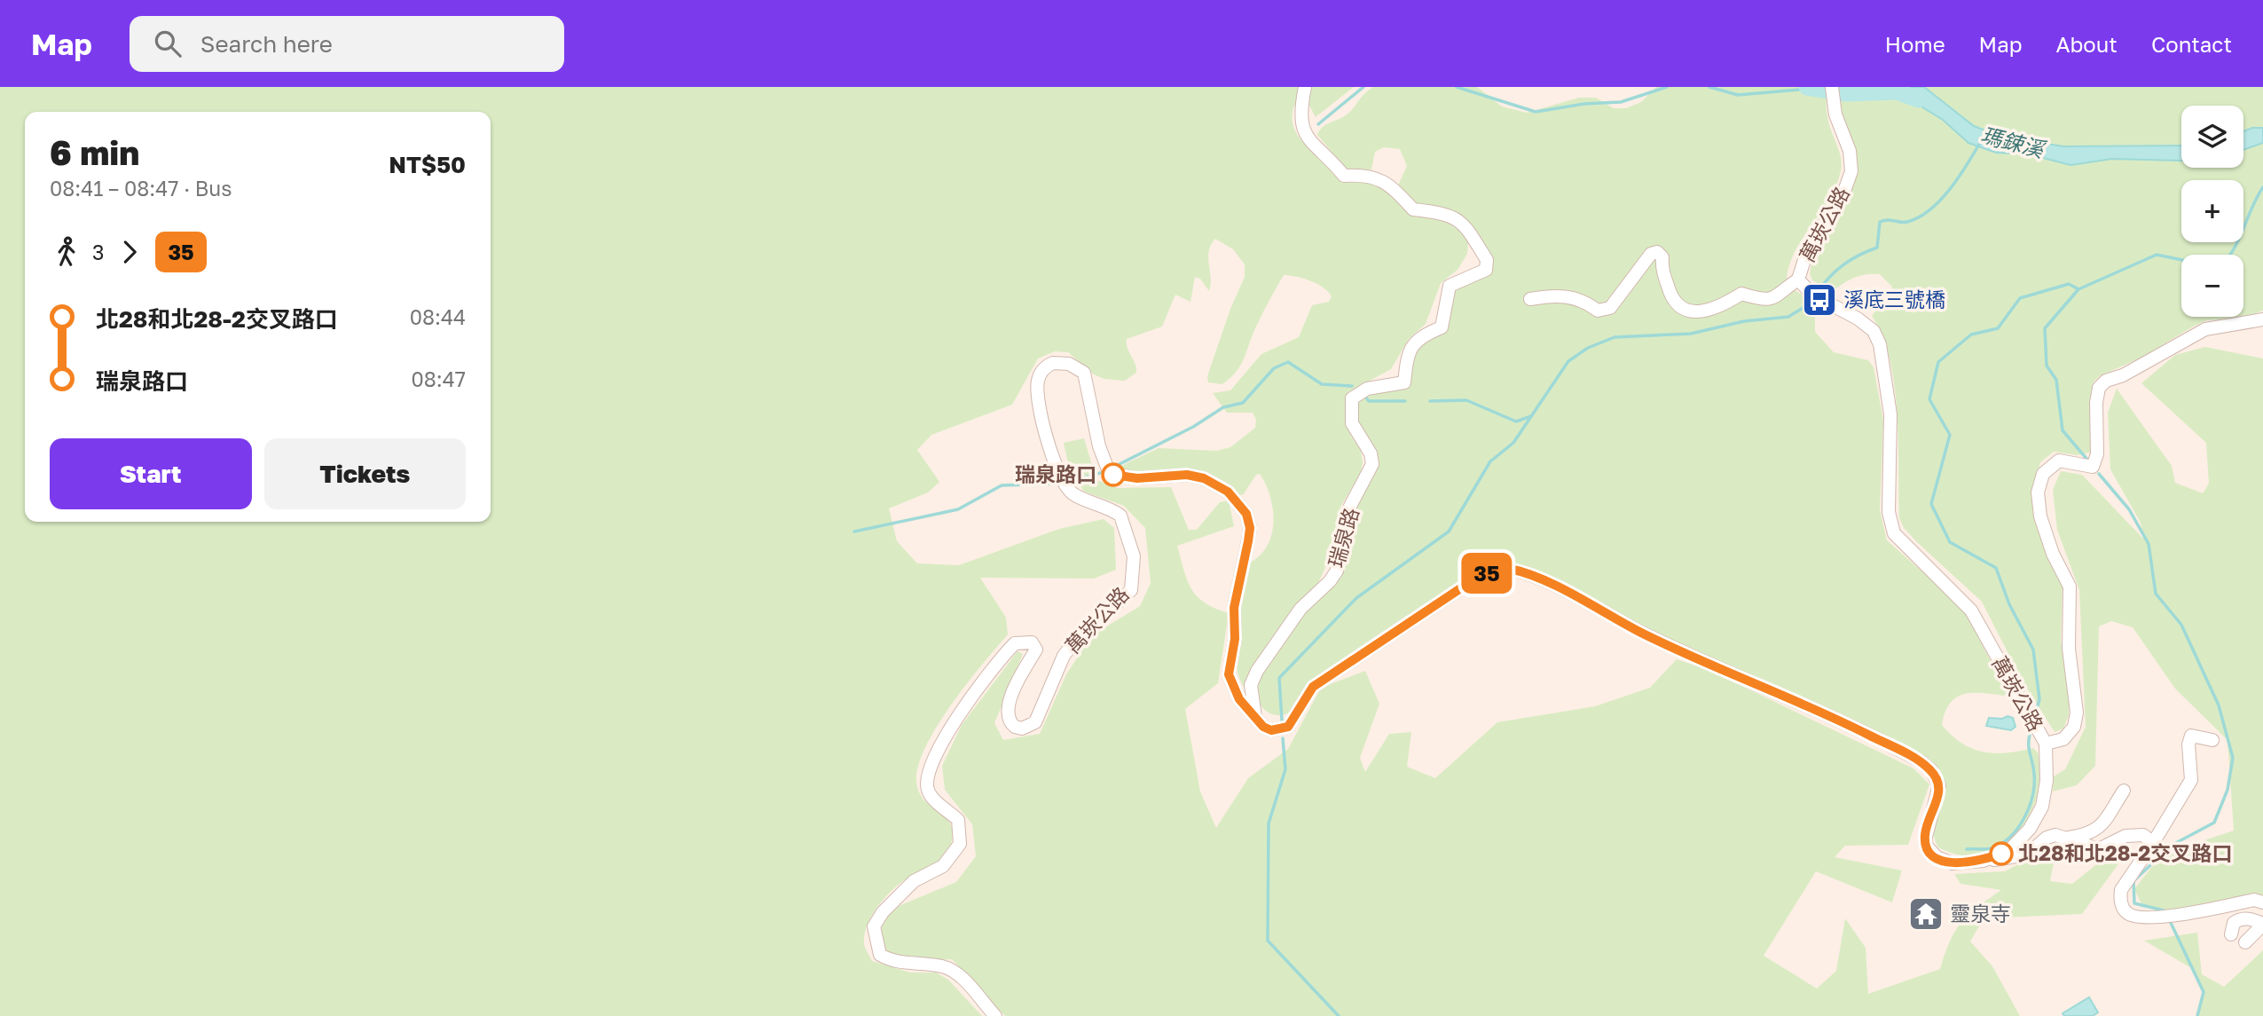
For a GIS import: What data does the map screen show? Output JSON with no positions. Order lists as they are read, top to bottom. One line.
{"streets":{"street":["萬崁公路","瑞泉路"]},"crossings":[["萬崁公路","瑞泉路"]],"water":["瑪鋉溪"],"places":{"bus stop":["溪底三號橋"],"other":["瑞泉路口","北28和北28-2交叉路口"],"temple":["靈泉寺"]},"lines":["bus line 35"],"page":{"header":"Map","search":"Search here","nav":["Home","Map","About","Contact"],"on_map":"35","map_buttons":["+","−"],"heading":["6 min","08:41 – 08:47 · Bus","NT$50"],"legs":["3","35"],"list":[{"name":"北28和北28-2交叉路口","value":"08:44"},{"name":"瑞泉路口","value":"08:47"}],"buttons":["Start","Tickets"]}}
